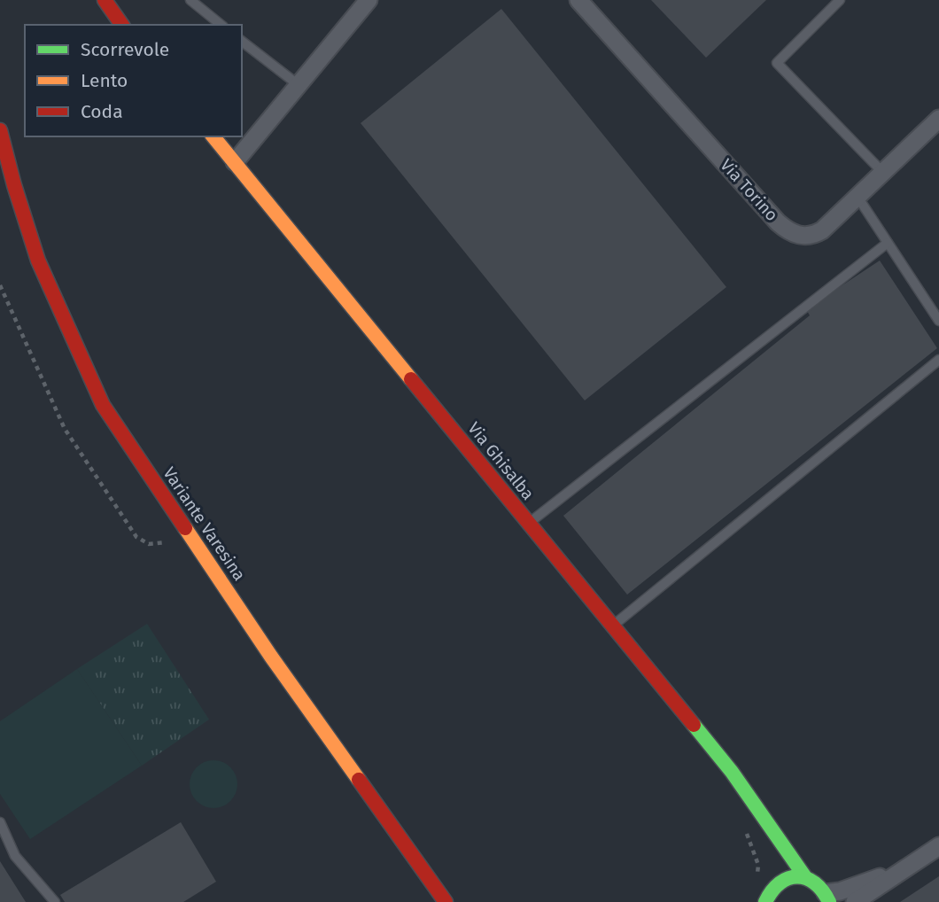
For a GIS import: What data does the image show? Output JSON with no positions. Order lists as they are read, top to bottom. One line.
{"streets":{"street":["Via Torino","Via Ghisalba","Variante Varesina"]},"legend":["Scorrevole","Lento","Coda"]}
